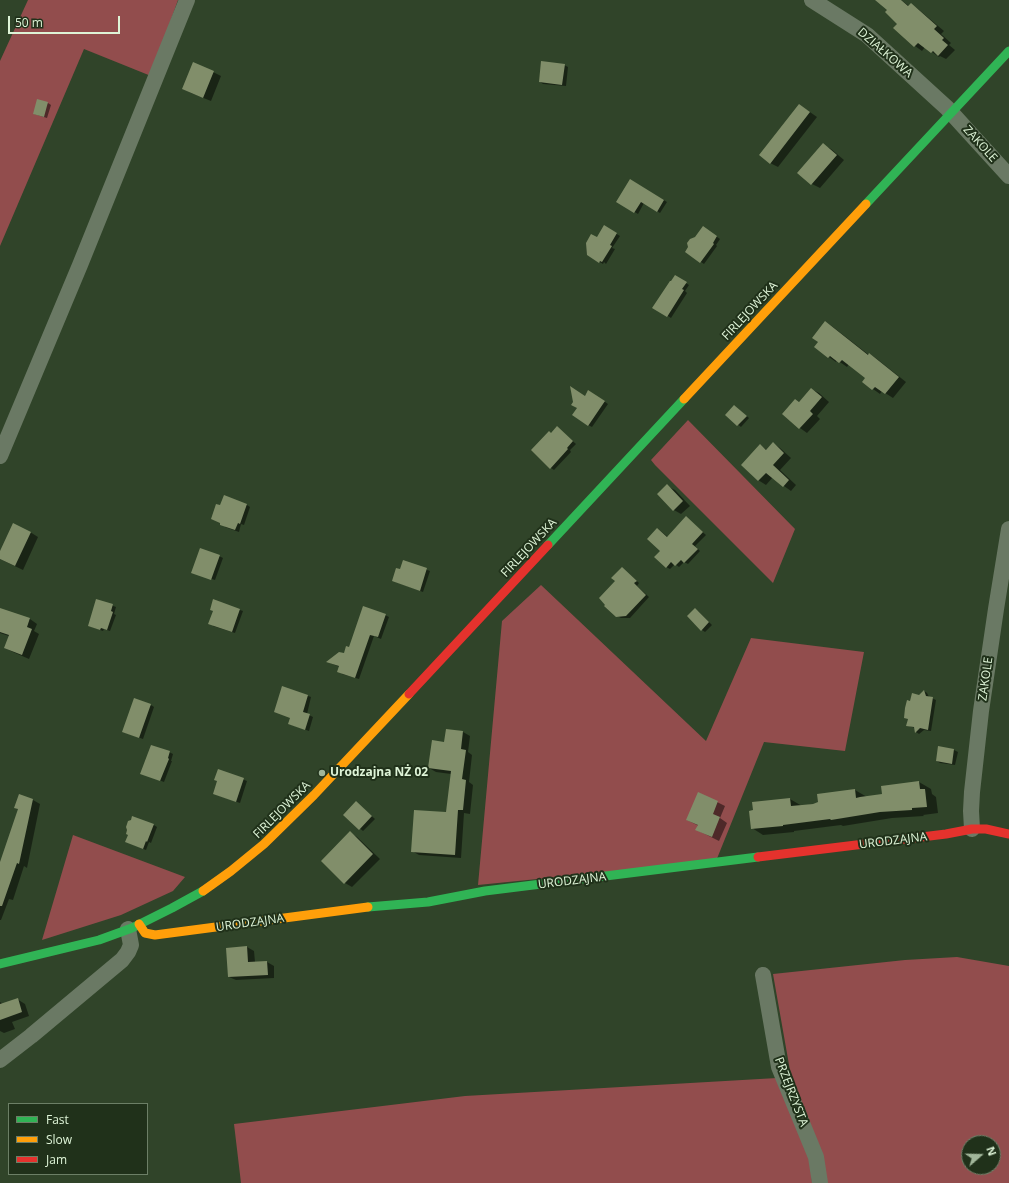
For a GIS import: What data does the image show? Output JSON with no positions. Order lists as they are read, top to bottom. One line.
{"streets":{"street":["DZIAŁKOWA","ZAKOLE","FIRLEJOWSKA","URODZAJNA","PRZEJRZYSTA"]},"crossings":[["DZIAŁKOWA","ZAKOLE"],["DZIAŁKOWA","FIRLEJOWSKA"],["ZAKOLE","FIRLEJOWSKA"],["ZAKOLE","URODZAJNA"],["FIRLEJOWSKA","URODZAJNA"]],"places":["Urodzajna NŻ 02"],"legend":["Fast","Slow","Jam"],"scale_bar":"50 m","north":"right"}
